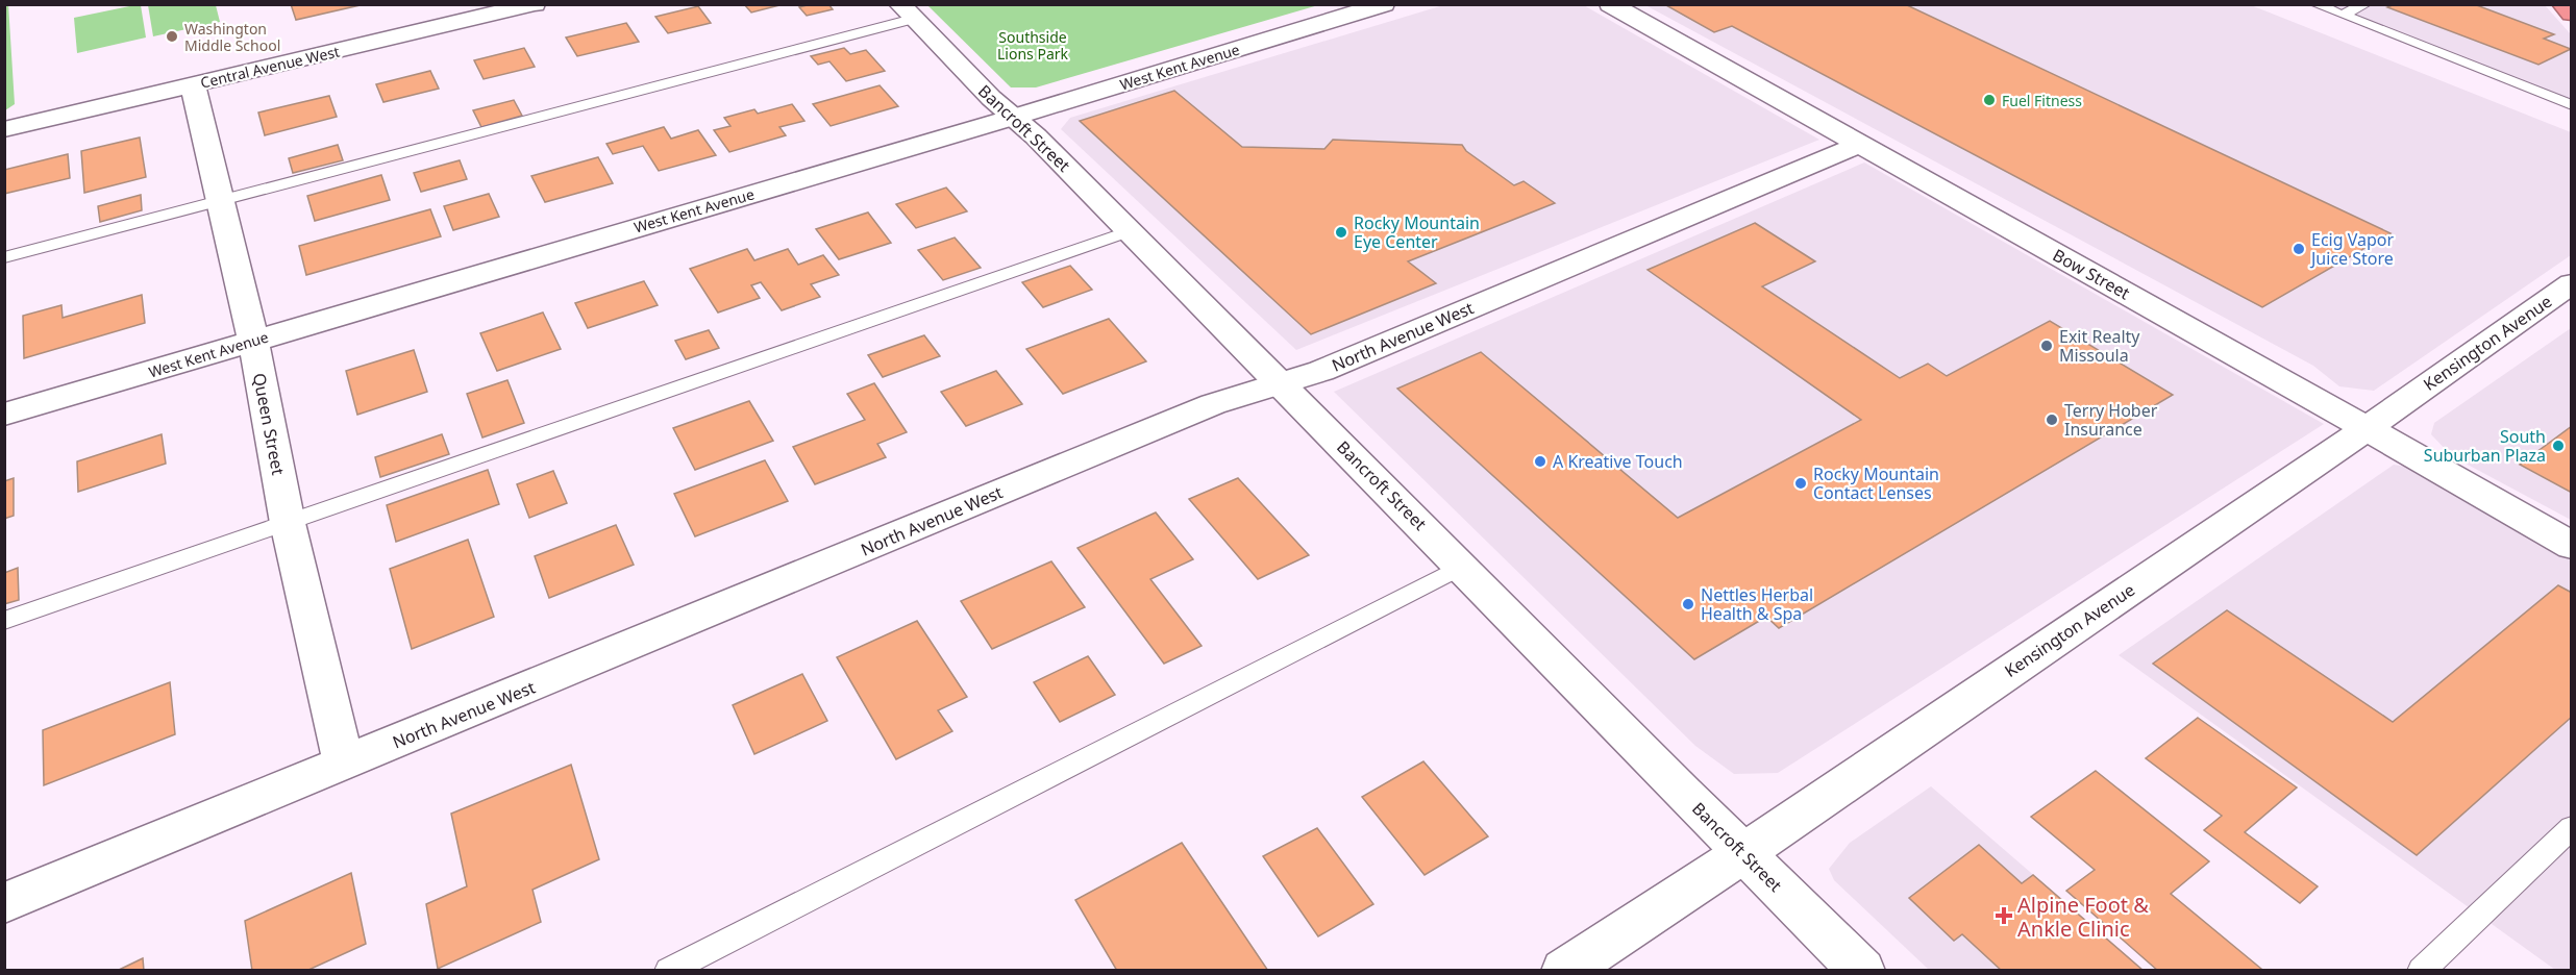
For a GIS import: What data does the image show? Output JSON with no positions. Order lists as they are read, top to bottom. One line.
{"streets":{"street":["Central Avenue West","West Kent Avenue","Bancroft Street","Bow Street","North Avenue West","Kensington Avenue","Queen Street"]},"crossings":[["Central Avenue West","Queen Street"],["West Kent Avenue","Bancroft Street"],["West Kent Avenue","Queen Street"],["Bancroft Street","North Avenue West"],["Bancroft Street","Kensington Avenue"],["Bow Street","North Avenue West"],["Bow Street","Kensington Avenue"],["North Avenue West","Queen Street"]],"parks":["Southside Lions Park"],"places":{"other":["Washington Middle School","Fuel Fitness","Rocky Mountain Eye Center","Ecig Vapor Juice Store","Exit Realty Missoula","Terry Hober Insurance","South Suburban Plaza","A Kreative Touch","Rocky Mountain Contact Lenses","Nettles Herbal Health & Spa"],"health":["Alpine Foot & Ankle Clinic"]}}
